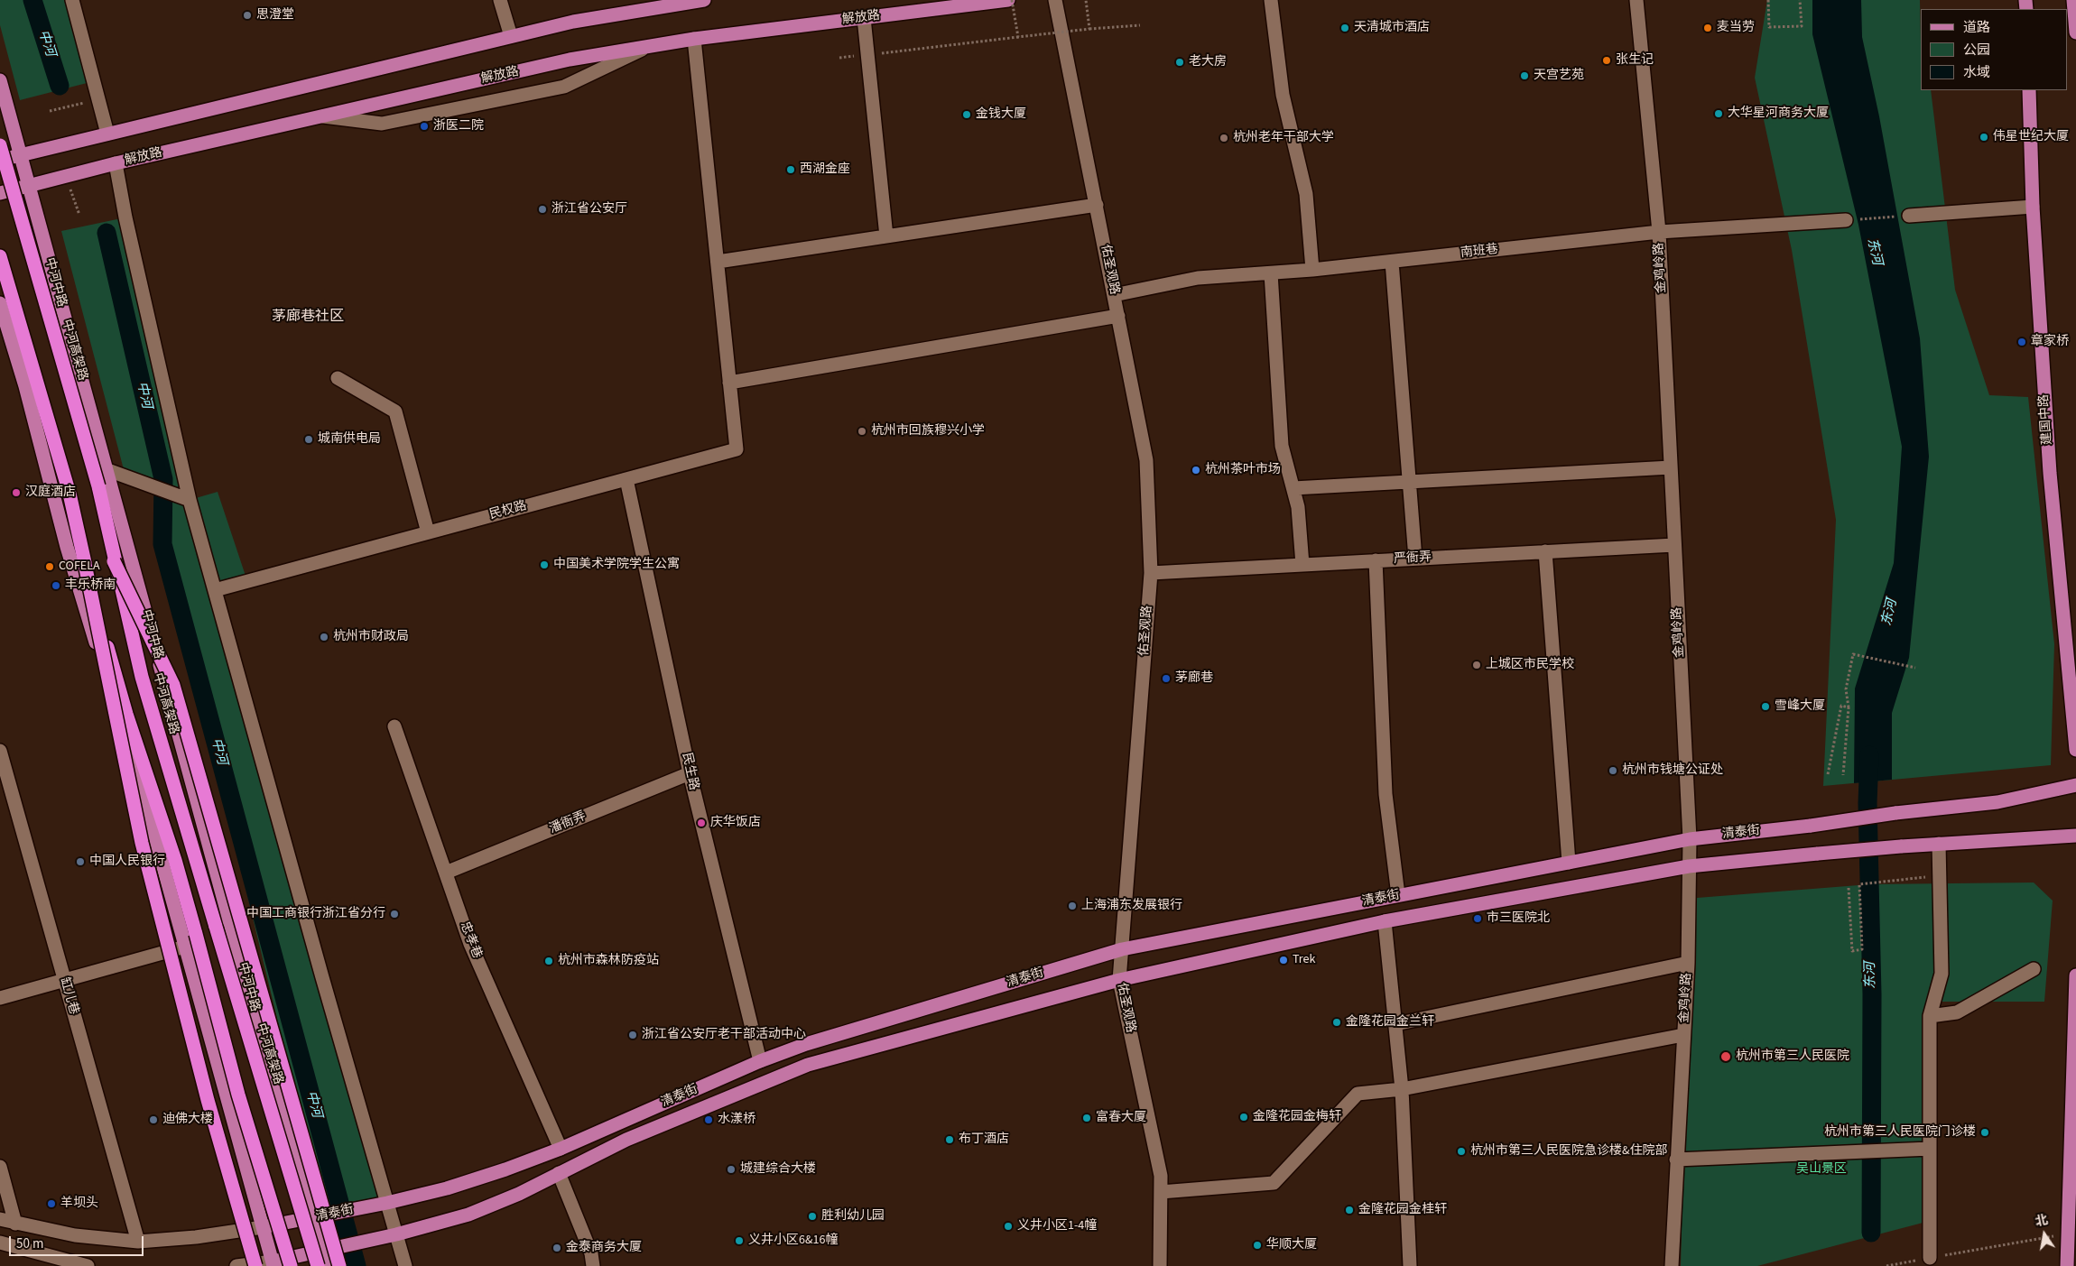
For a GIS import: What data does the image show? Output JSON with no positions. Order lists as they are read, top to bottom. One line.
{"streets":{"highway":["中河高架路"],"main road":["解放路","中河中路","建国中路","清泰街"],"street":["南班巷","金鸡岭路","佑圣观路","民权路","严衙弄","民生路","潘衙弄","忠孝巷","缸儿巷"]},"crossings":[["解放路","中河中路"],["南班巷","金鸡岭路"],["南班巷","佑圣观路"],["金鸡岭路","严衙弄"],["金鸡岭路","清泰街"],["佑圣观路","严衙弄"],["佑圣观路","清泰街"],["中河中路","清泰街"],["民权路","民生路"],["民生路","潘衙弄"],["民生路","清泰街"],["潘衙弄","忠孝巷"],["清泰街","忠孝巷"],["清泰街","缸儿巷"]],"districts":["茅廊巷社区"],"water":["中河","东河"],"parks":["吴山景区"],"places":["思澄堂","天清城市酒店","麦当劳","张生记","老大房","天宫艺苑","大华星河商务大厦","金钱大厦","浙医二院","伟星世纪大厦","杭州老年干部大学","西湖金座","浙江省公安厅","章家桥","杭州市回族穆兴小学","城南供电局","杭州茶叶市场","汉庭酒店","中国美术学院学生公寓","COFELA","丰乐桥南","杭州市财政局","上城区市民学校","茅廊巷","雪峰大厦","杭州市钱塘公证处","庆华饭店","中国人民银行","上海浦东发展银行","中国工商银行浙江省分行","市三医院北","Trek","杭州市森林防疫站","金隆花园金兰轩","浙江省公安厅老干部活动中心","杭州市第三人民医院","金隆花园金梅轩","富春大厦","迪佛大楼","水漾桥","杭州市第三人民医院门诊楼","布丁酒店","杭州市第三人民医院急诊楼&住院部","城建综合大楼","羊坝头","金隆花园金桂轩","胜利幼儿园","义井小区1-4幢","义井小区6&16幢","华顺大厦","金泰商务大厦"],"legend":["道路","公园","水域"],"scale_bar":"50 m","north":"top"}
